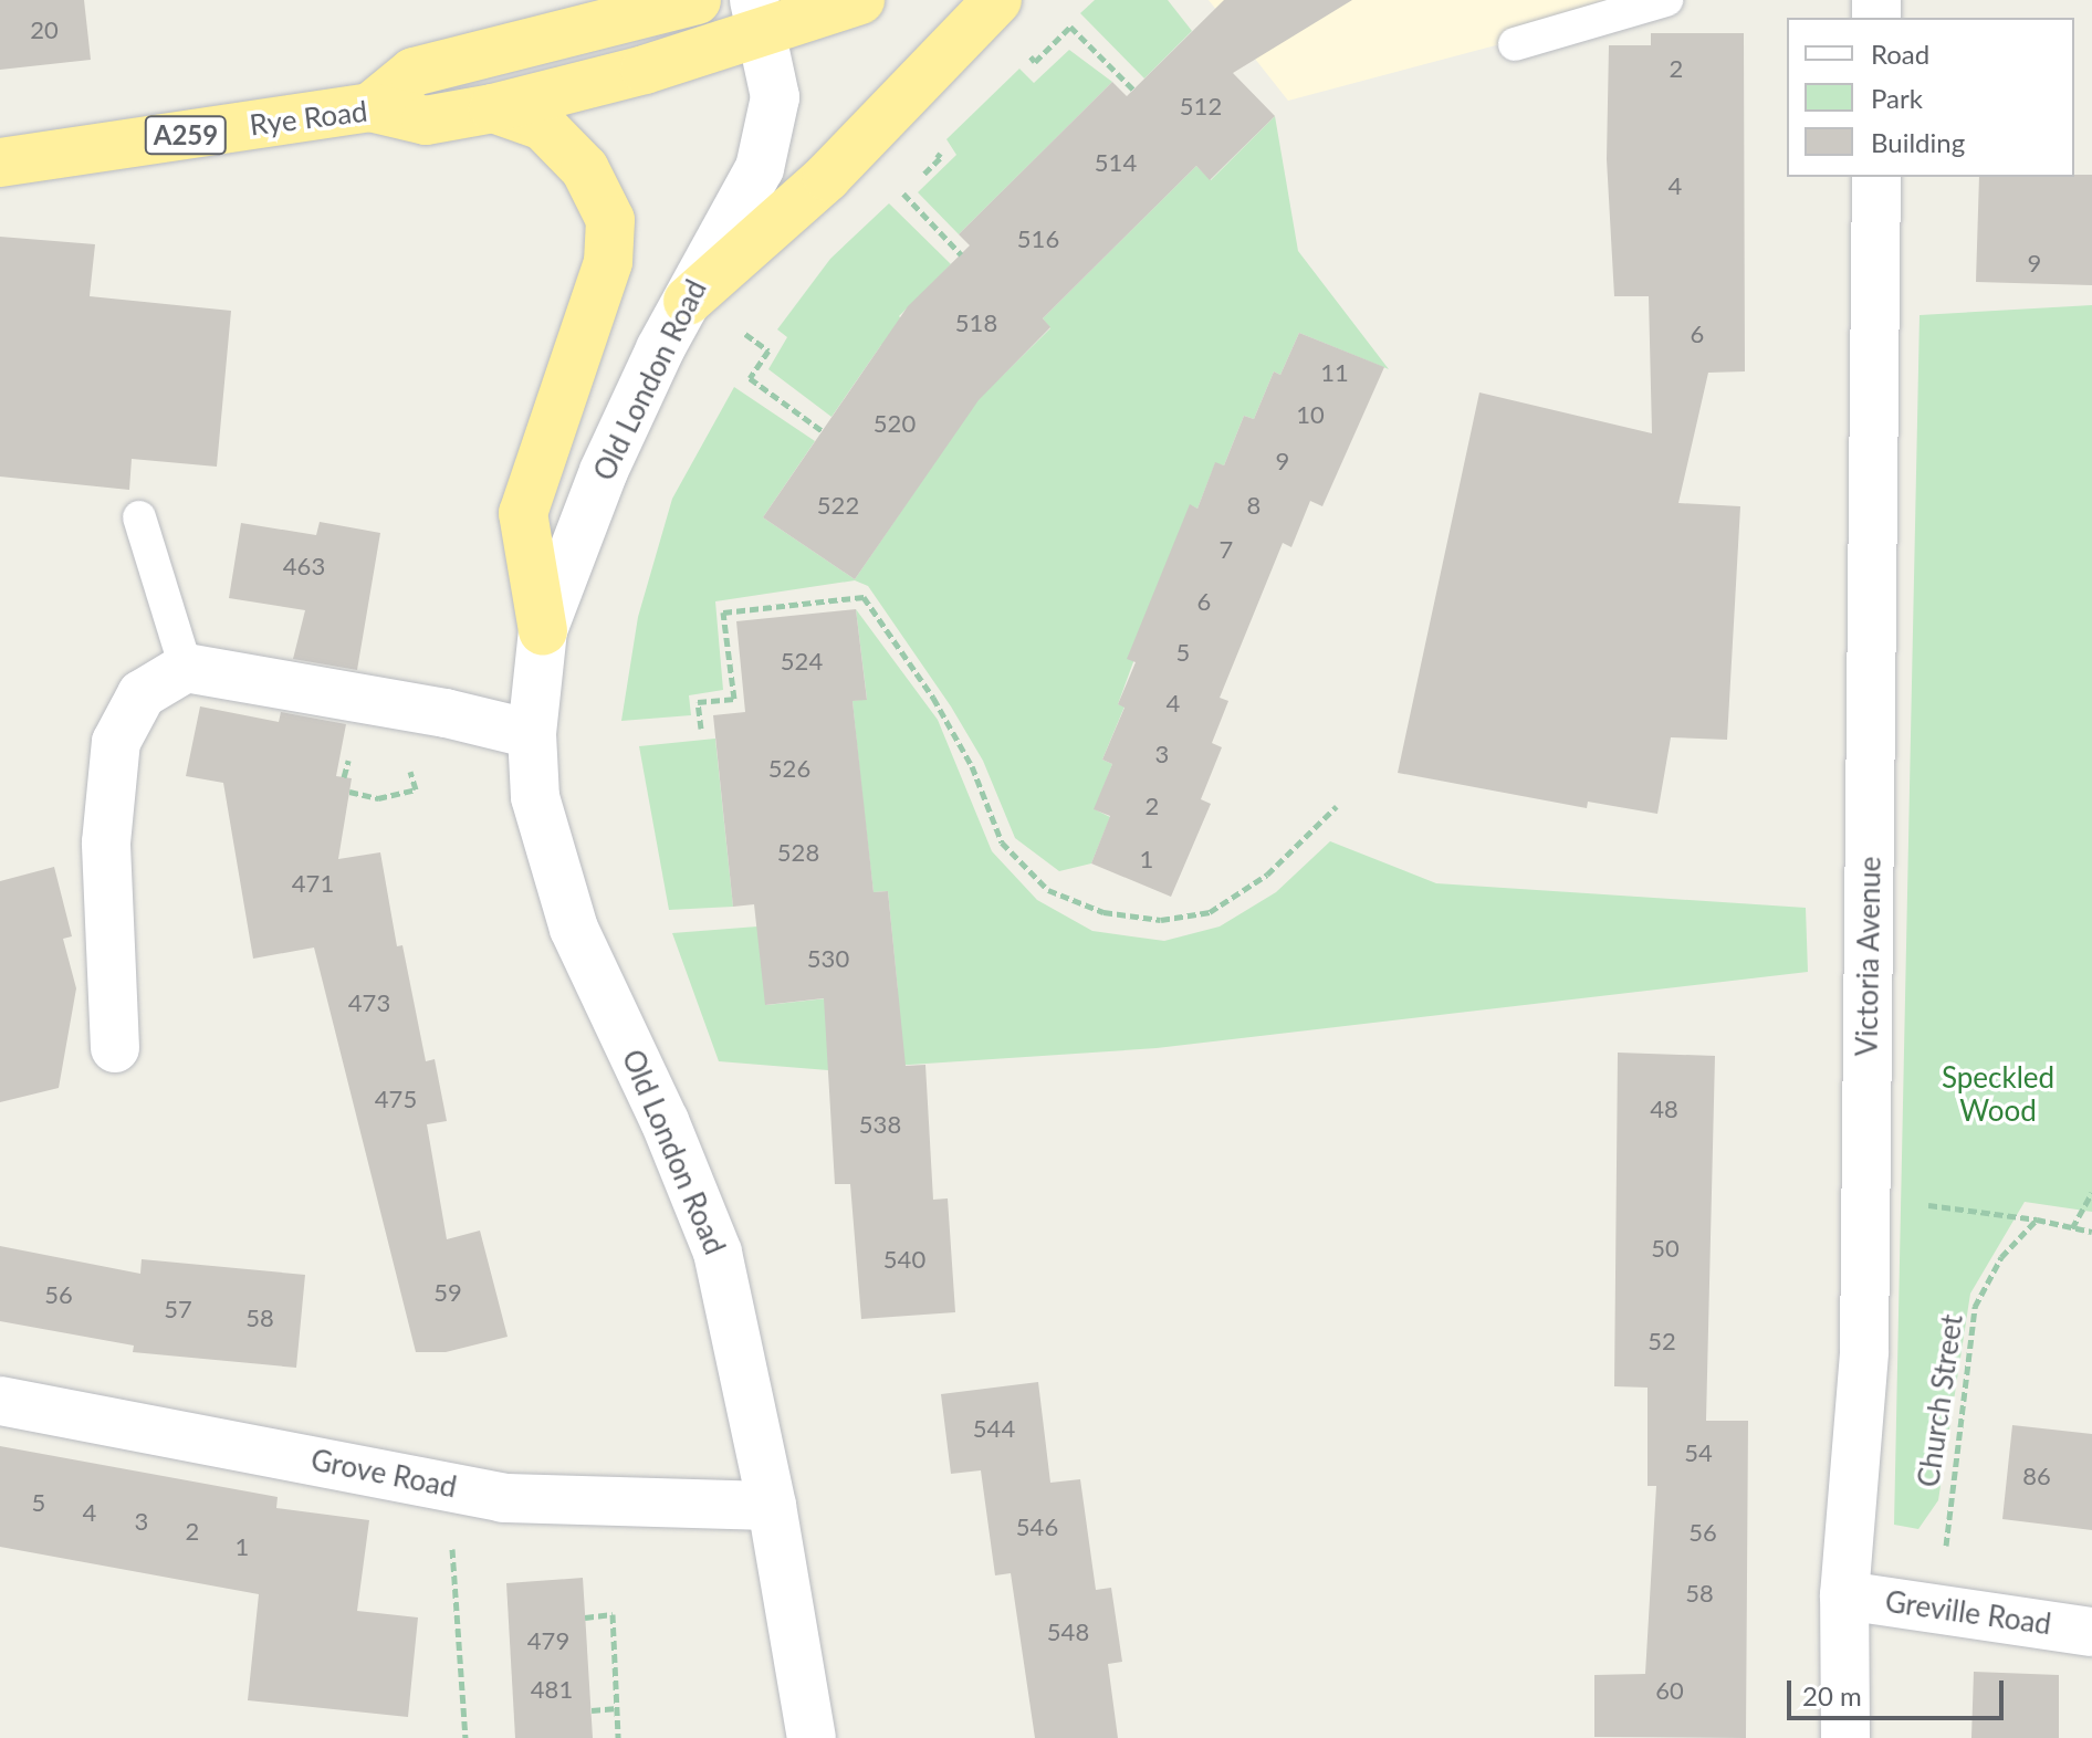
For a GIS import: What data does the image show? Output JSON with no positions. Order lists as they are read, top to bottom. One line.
{"streets":{"highway":["Rye Road","A259"],"street":["Old London Road","Victoria Avenue","Grove Road","Greville Road"],"path":["Church Street"]},"crossings":[["Rye Road","A259"],["Rye Road","Old London Road"],["A259","Old London Road"],["Old London Road","Grove Road"],["Victoria Avenue","Greville Road"],["Church Street","Greville Road"]],"parks":["Speckled Wood"],"house_numbers":["20","2","512","514","4","516","9","518","6","11","10","520","9","522","8","7","463","6","5","524","4","3","526","2","528","1","471","530","473","475","48","538","50","540","59","56","57","58","52","544","54","86","5","4","3","546","2","56","1","58","548","479","481","60"],"legend":["Road","Park","Building"],"scale_bar":"20 m"}
